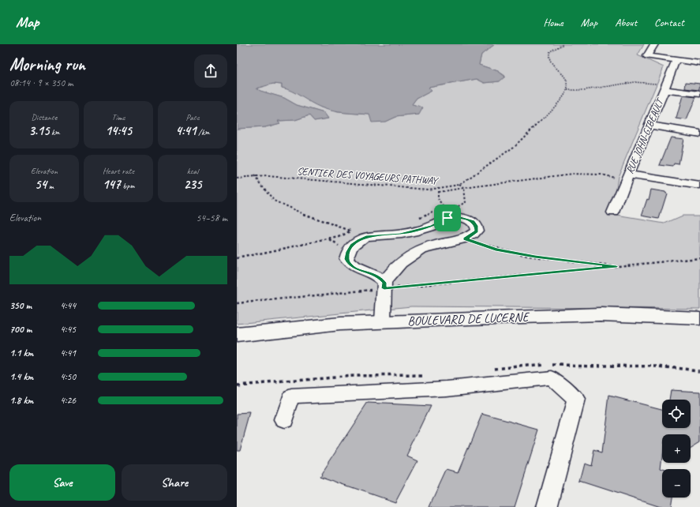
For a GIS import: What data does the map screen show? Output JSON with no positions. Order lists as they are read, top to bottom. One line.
{"streets":{"main road":["BOULEVARD DE LUCERNE"],"street":["RUE JOHN-GIBEAULT"],"path":["SENTIER DES VOYAGEURS PATHWAY"]},"page":{"header":"Map","nav":["Home","Map","About","Contact"],"heading":["Morning run","08:14 · 9 × 350 m"],"stats":[["Distance","3.15 km"],["Time","14:45"],["Pace","4:41 /km"],["Elevation","54 m"],["Heart rate","147 bpm"],["kcal","235"]],"chart":["Elevation","54–58 m"],"list":[{"name":"350 m","note":"4:44"},{"name":"700 m","note":"4:45"},{"name":"1.1 km","note":"4:41"},{"name":"1.4 km","note":"4:50"},{"name":"1.8 km","note":"4:26"}],"map_buttons":["+","−"],"buttons":["Save","Share"]}}
